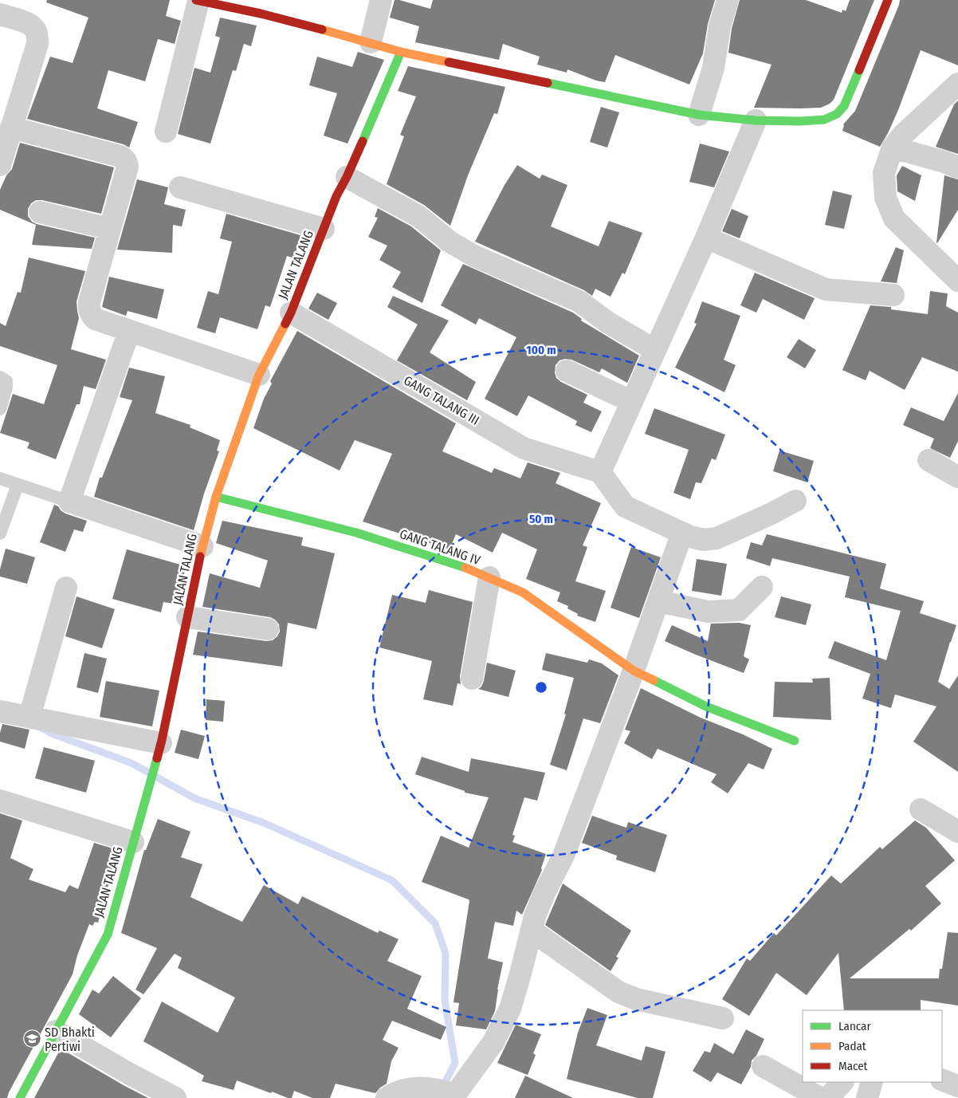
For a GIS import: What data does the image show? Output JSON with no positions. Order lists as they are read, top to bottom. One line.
{"streets":{"street":["JALAN TALANG","GANG TALANG III","GANG TALANG IV"]},"crossings":[["JALAN TALANG","GANG TALANG III"],["JALAN TALANG","GANG TALANG IV"]],"places":{"school or university":["SD Bhakti Pertiwi"]},"legend":["Lancar","Padat","Macet"],"rings":["100 m","50 m"]}
